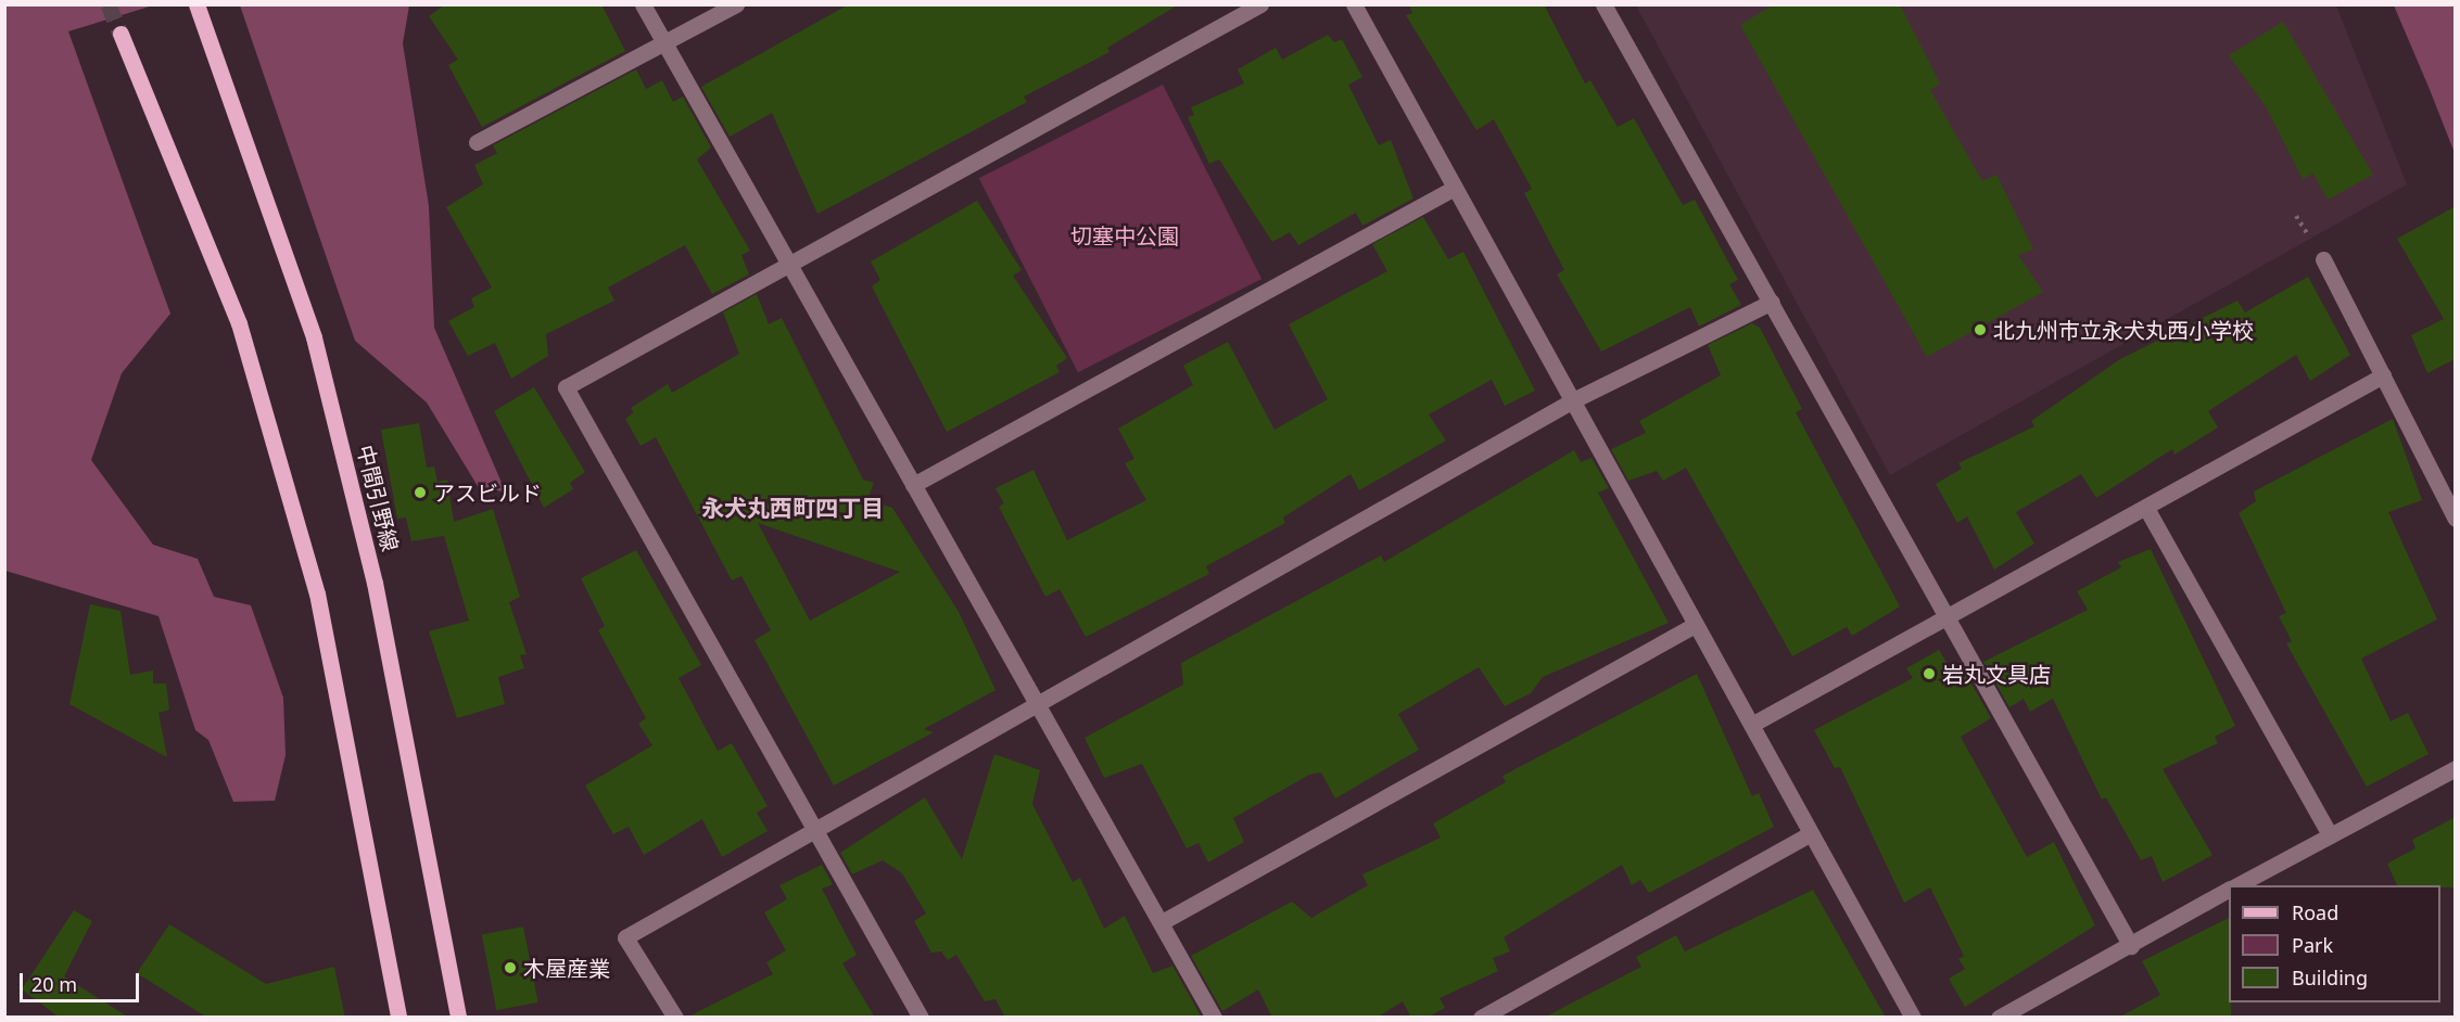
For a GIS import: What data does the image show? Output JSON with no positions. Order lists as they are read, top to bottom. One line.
{"streets":{"main road":["中間引野線"]},"districts":["永犬丸西町四丁目"],"parks":["切塞中公園"],"places":["北九州市立永犬丸西小学校","アスビルド","岩丸文具店","木屋産業"],"legend":["Road","Park","Building"],"scale_bar":"20 m"}
